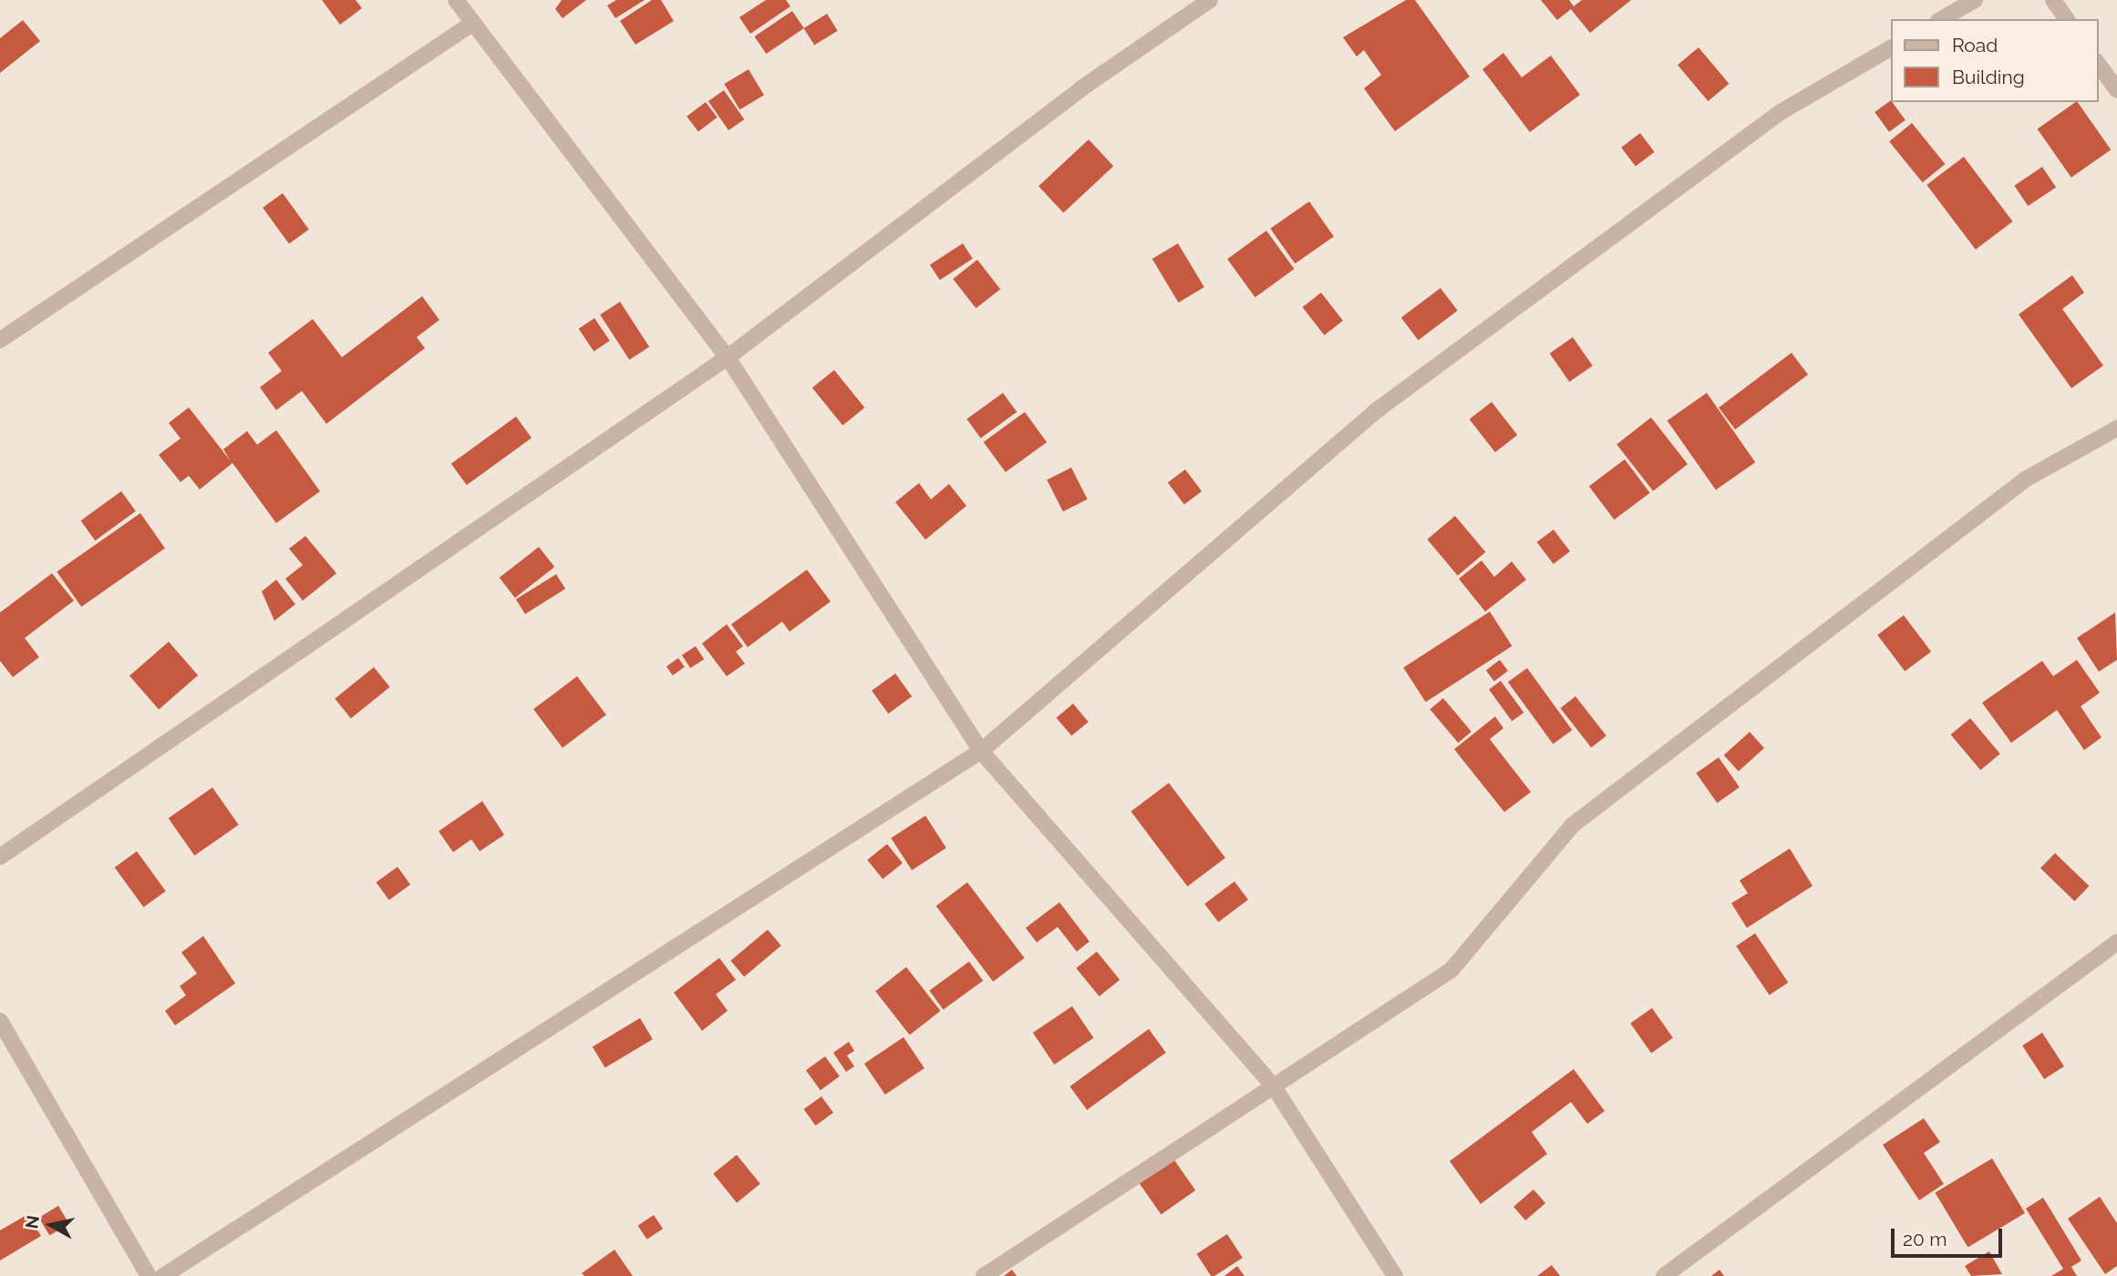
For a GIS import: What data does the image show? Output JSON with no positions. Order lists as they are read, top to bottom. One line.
{"legend":["Road","Building"],"scale_bar":"20 m","north":"left"}
